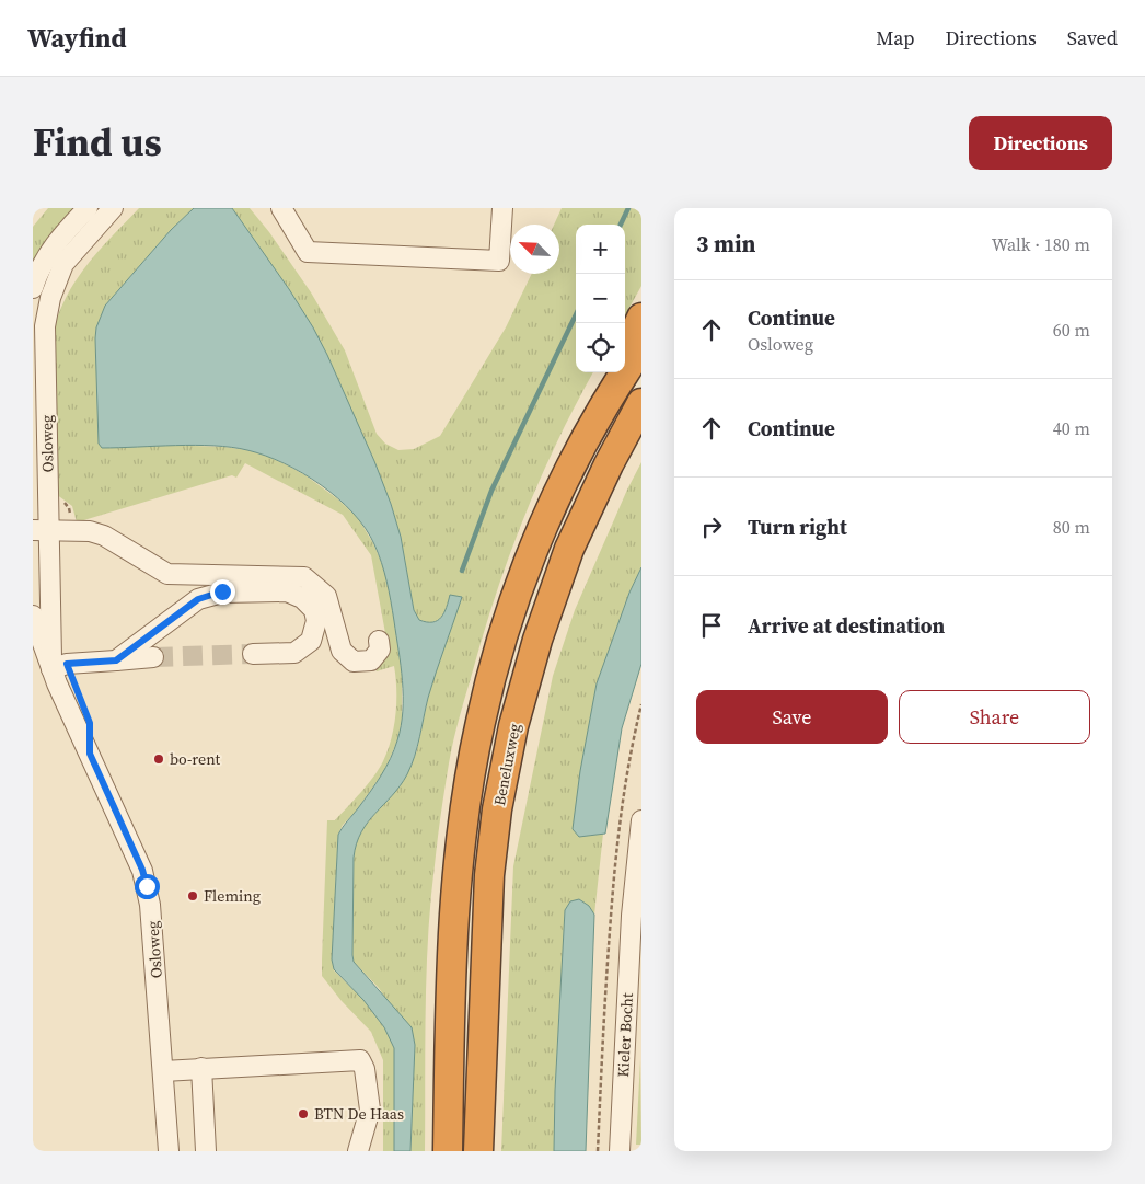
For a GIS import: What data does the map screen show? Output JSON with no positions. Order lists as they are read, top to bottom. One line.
{"streets":{"highway":["Beneluxweg"],"street":["Osloweg","Kieler Bocht"]},"places":["bo-rent","Fleming","BTN De Haas"],"north":"top left","page":{"header":"Wayfind","nav":["Map","Directions","Saved"],"title":"Find us","buttons":["Directions",["Save","Share"]],"heading":["3 min","Walk · 180 m"],"map_buttons":["+","−"],"list":[["Continue","Osloweg","60 m"],["Continue","40 m"],["Turn right","80 m"],"Arrive at destination"]}}
